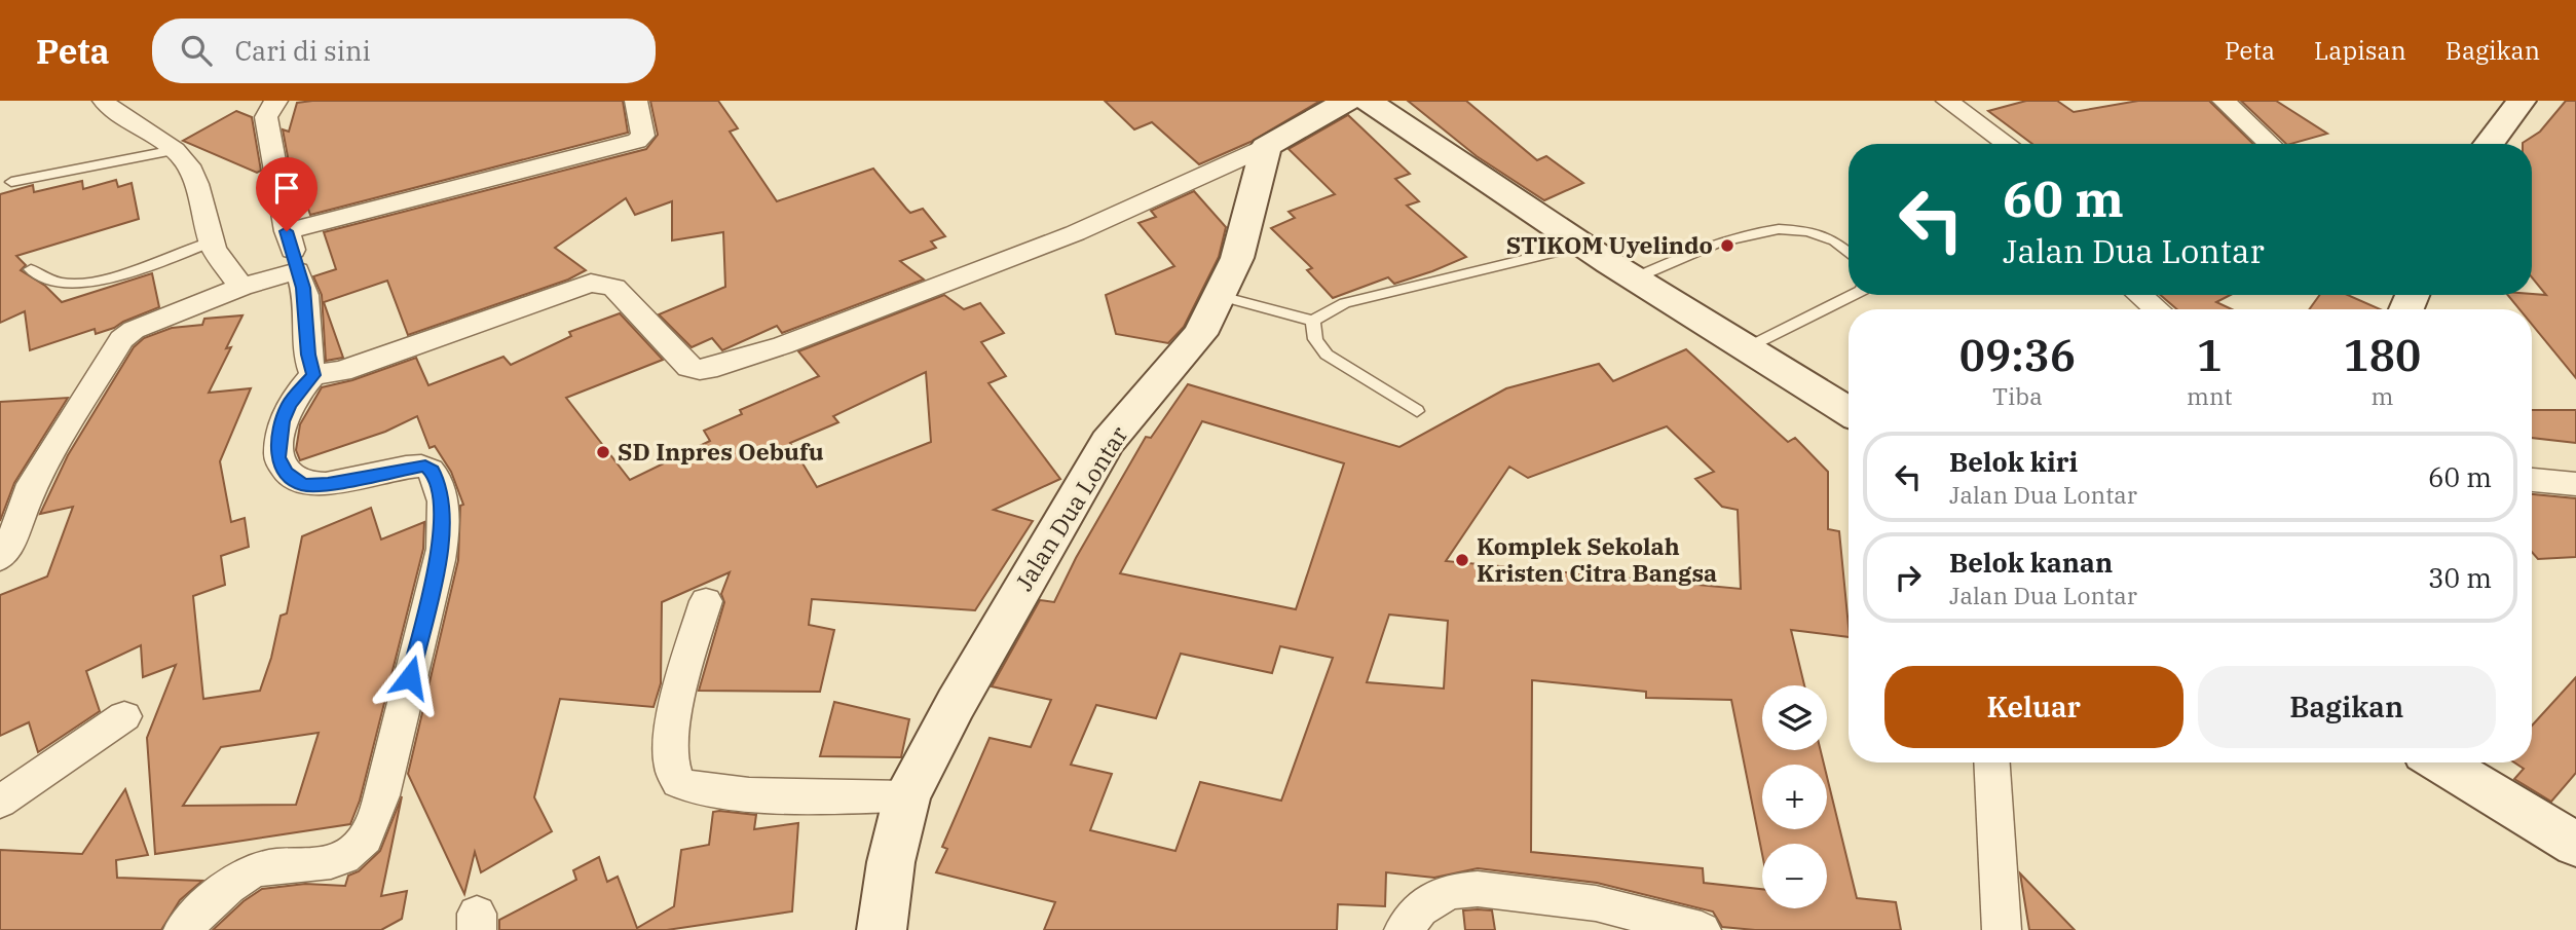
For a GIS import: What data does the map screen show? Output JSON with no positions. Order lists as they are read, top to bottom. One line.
{"streets":{"street":["Jalan Dua Lontar"]},"places":["STIKOM Uyelindo","SD Inpres Oebufu","Komplek Sekolah Kristen Citra Bangsa"],"page":{"header":"Peta","search":"Cari di sini","nav":["Peta","Lapisan","Bagikan"],"turn":["60 m","Jalan Dua Lontar"],"eta":["09:36","Tiba","1","mnt","180","m"],"list":[{"name":"Belok kiri","note":"Jalan Dua Lontar","value":"60 m"},{"name":"Belok kanan","note":"Jalan Dua Lontar","value":"30 m"}],"buttons":["Keluar","Bagikan"],"map_buttons":["+","−"]}}
